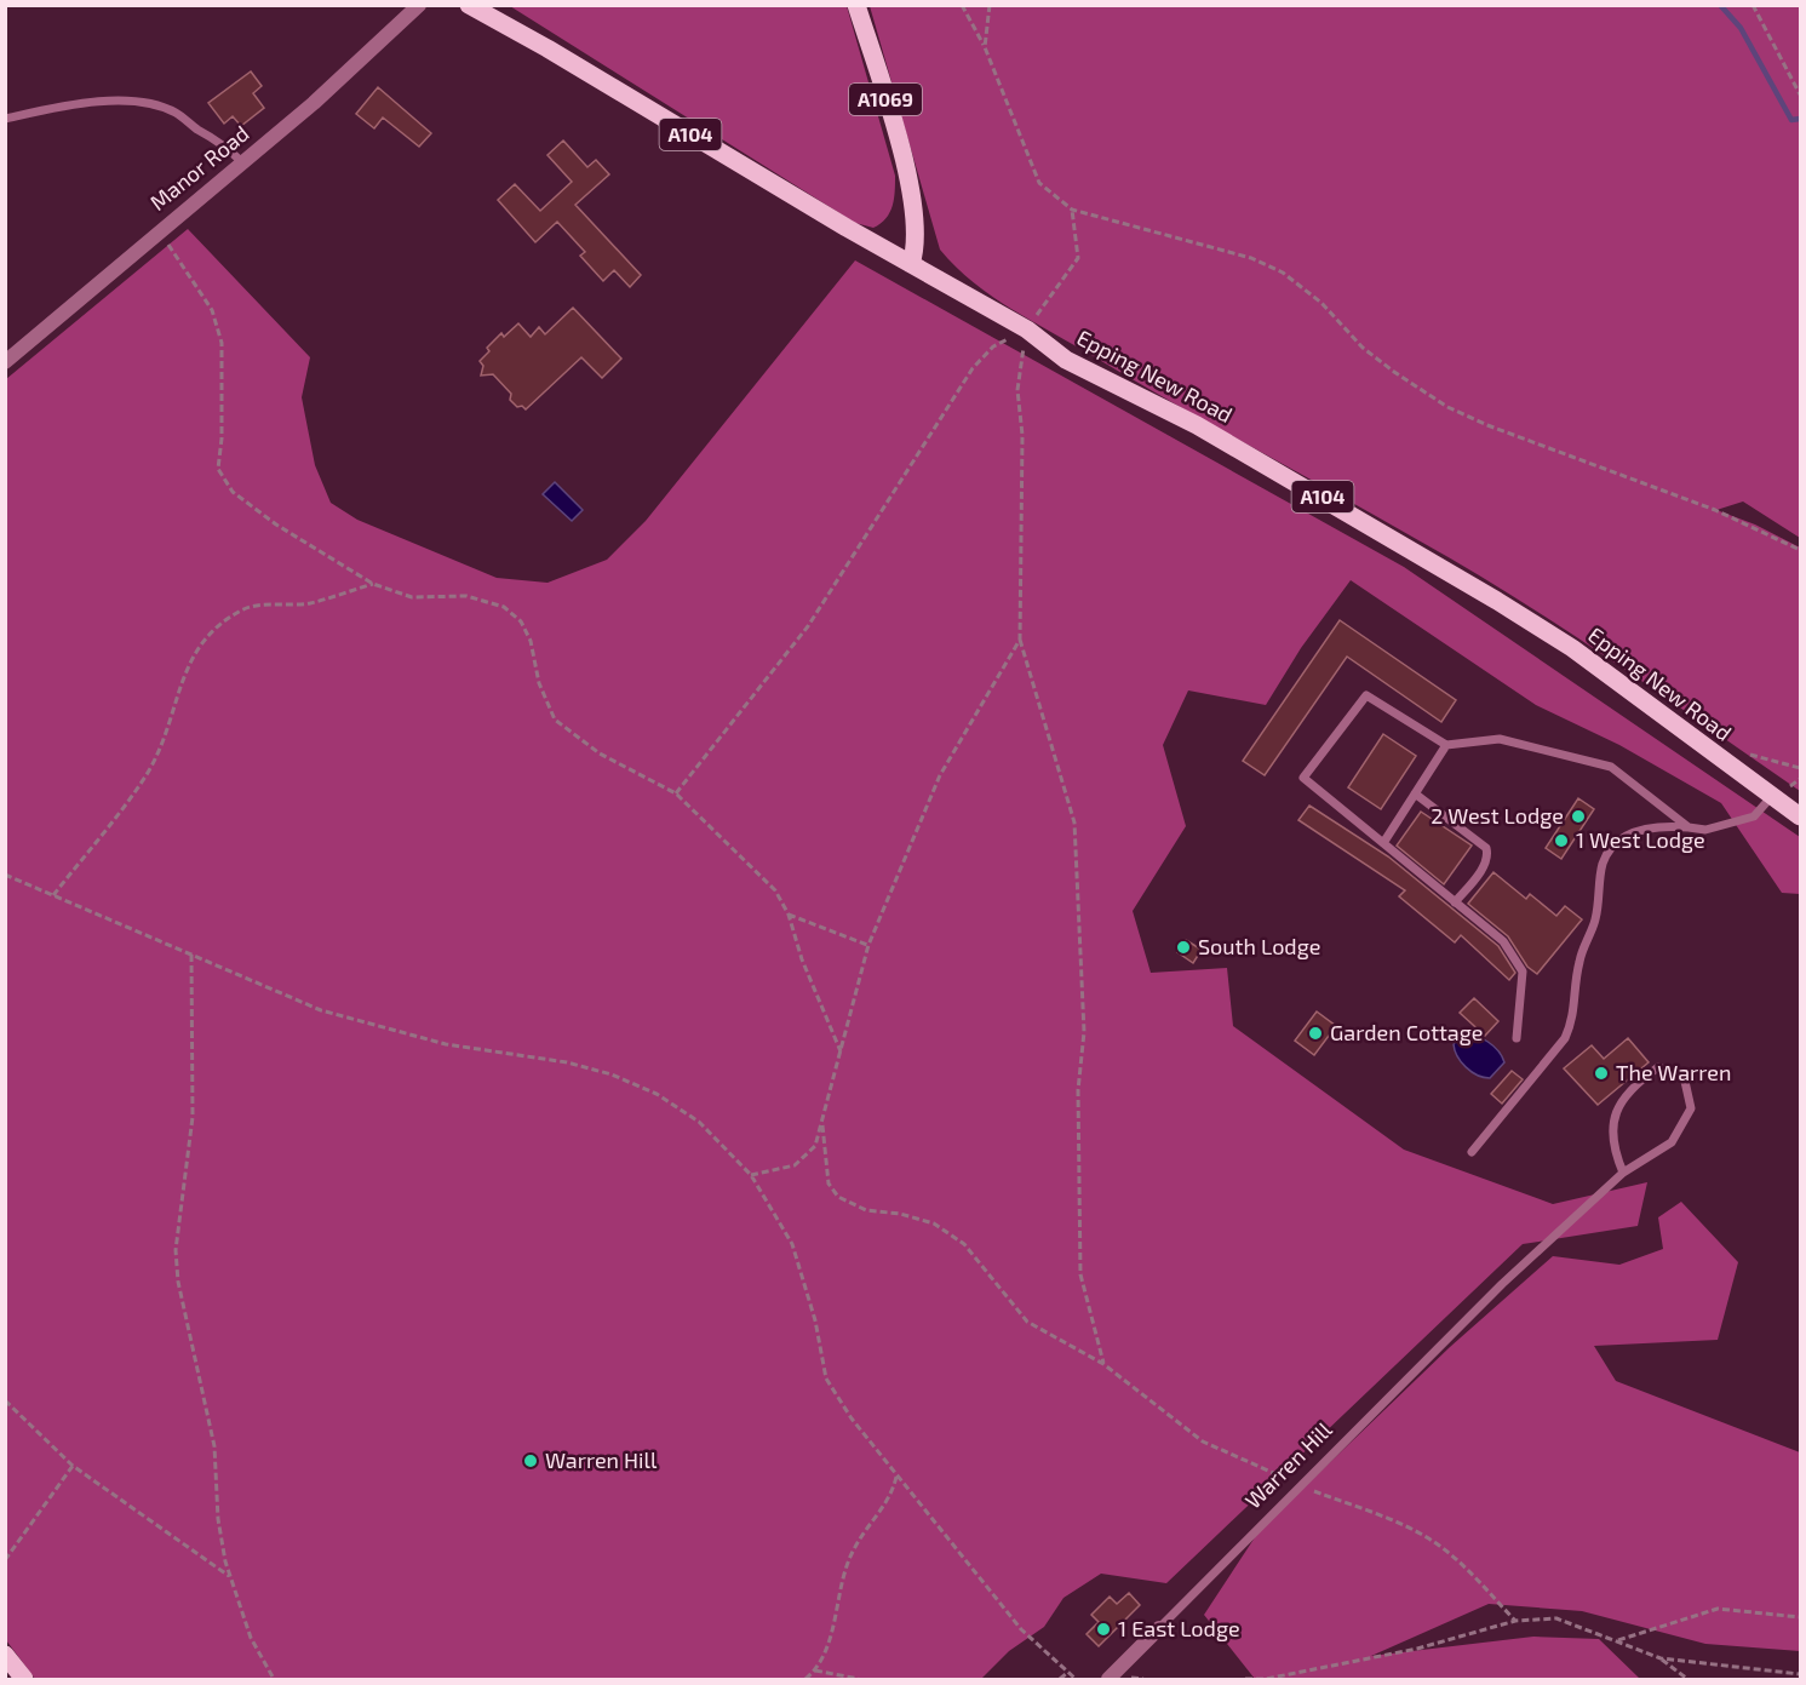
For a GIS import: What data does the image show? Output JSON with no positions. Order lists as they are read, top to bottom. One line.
{"streets":{"main road":["A1069","A104","Epping New Road"],"street":["Manor Road","Warren Hill"]},"crossings":[["A1069","Epping New Road"]],"places":["2 West Lodge","1 West Lodge","South Lodge","Garden Cottage","The Warren","Warren Hill","1 East Lodge"]}
